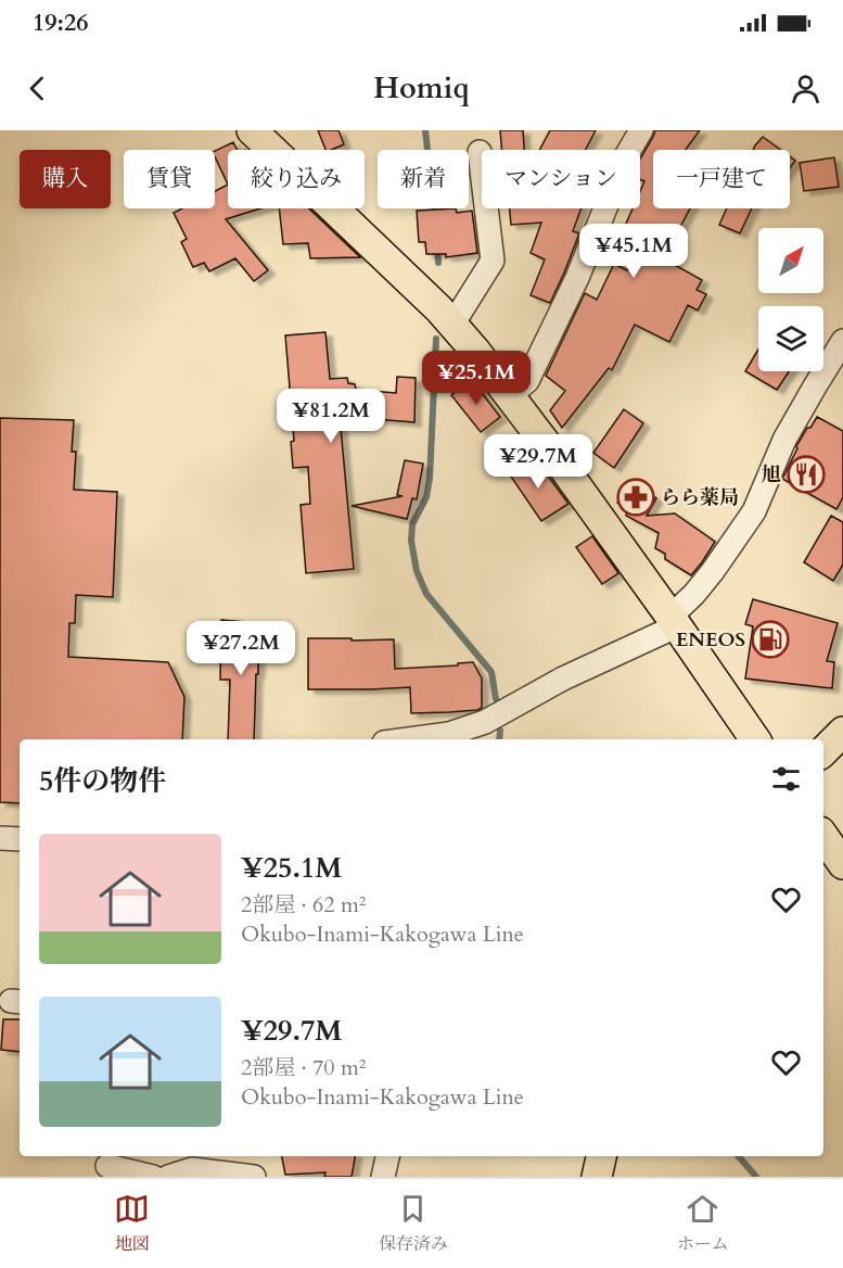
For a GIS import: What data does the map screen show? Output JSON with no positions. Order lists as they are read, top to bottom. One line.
{"places":{"restaurant":["旭"],"pharmacy":["らら薬局"],"fuel station":["ENEOS"]},"north":"top right","page":{"status":"19:26","header":"Homiq","chip":["購入","賃貸","絞り込み","新着","マンション","一戸建て"],"price":["¥45.1M","¥25.1M","¥81.2M","¥29.7M","¥27.2M"],"heading":"5件の物件","list":[{"name":"¥25.1M","note":"2部屋 · 62 m² · Okubo-Inami-Kakogawa Line"},{"name":"¥29.7M","note":"2部屋 · 70 m² · Okubo-Inami-Kakogawa Line"}],"tabs":["地図","保存済み","ホーム"]}}
